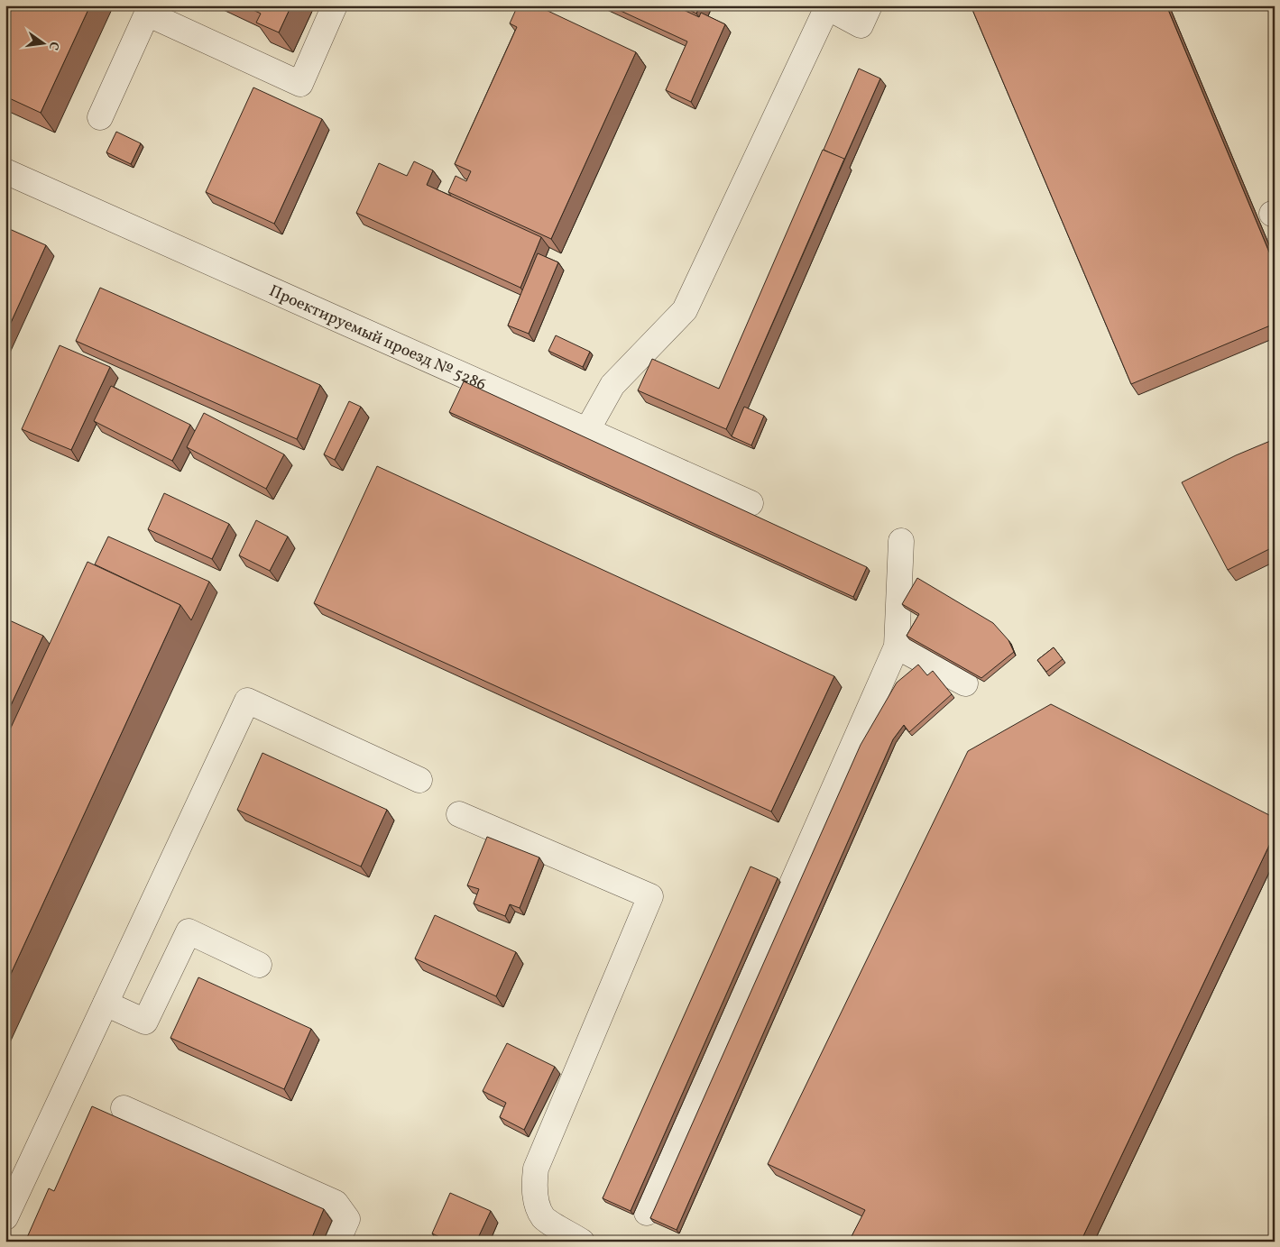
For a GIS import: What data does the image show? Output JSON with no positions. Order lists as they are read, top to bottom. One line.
{"streets":{"street":["Проектируемый проезд № 5286"]},"north":"right"}
